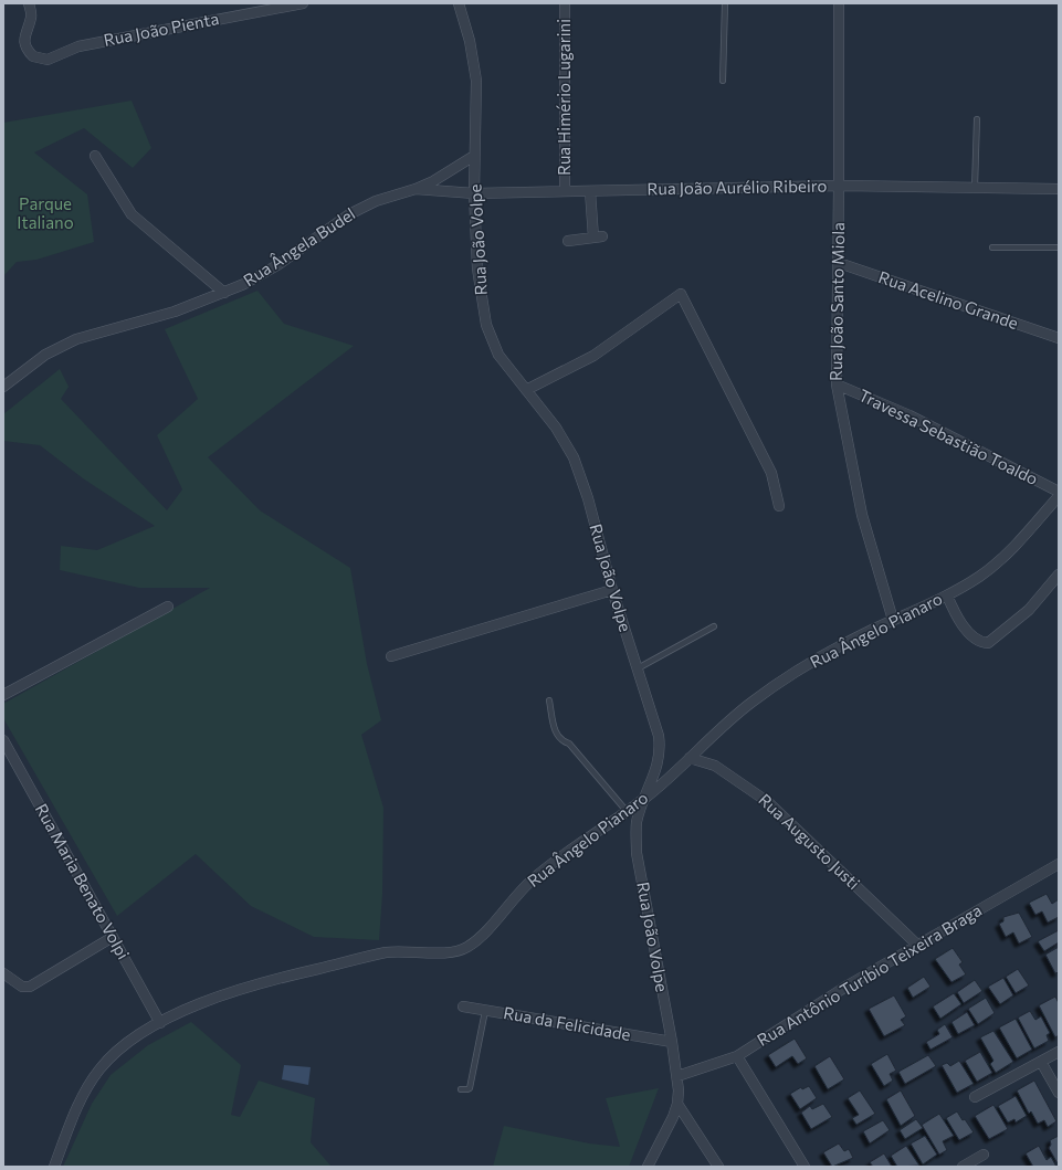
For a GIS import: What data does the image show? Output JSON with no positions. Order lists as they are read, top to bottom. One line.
{"streets":{"street":["Rua João Pienta","Rua Himério Lugarini","Rua João Aurélio Ribeiro","Rua João Volpe","Rua Ângela Budel","Rua Acelino Grande","Rua João Santo Miola","Travessa Sebastião Toaldo","Rua Ângelo Pianaro","Rua Augusto Justi","Rua Maria Benato Volpi","Rua Antônio Turíbio Teixeira Braga","Rua da Felicidade"]},"crossings":[["Rua Himério Lugarini","Rua João Aurélio Ribeiro"],["Rua João Aurélio Ribeiro","Rua João Volpe"],["Rua João Aurélio Ribeiro","Rua Ângela Budel"],["Rua João Aurélio Ribeiro","Rua João Santo Miola"],["Rua João Volpe","Rua Ângela Budel"],["Rua João Volpe","Rua Ângelo Pianaro"],["Rua João Volpe","Rua Antônio Turíbio Teixeira Braga"],["Rua João Volpe","Rua da Felicidade"],["Rua Acelino Grande","Rua João Santo Miola"],["Rua João Santo Miola","Travessa Sebastião Toaldo"],["Rua João Santo Miola","Rua Ângelo Pianaro"],["Rua Ângelo Pianaro","Rua Augusto Justi"],["Rua Ângelo Pianaro","Rua Maria Benato Volpi"],["Rua Augusto Justi","Rua Antônio Turíbio Teixeira Braga"]],"parks":["Parque Italiano"]}
